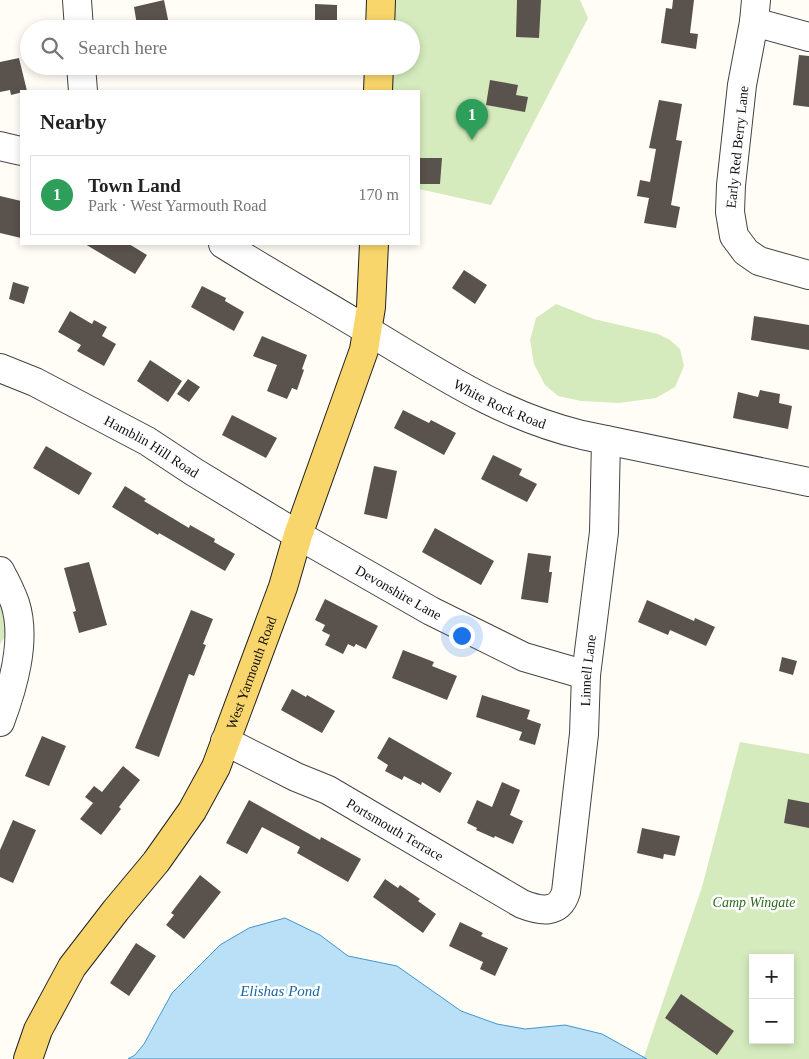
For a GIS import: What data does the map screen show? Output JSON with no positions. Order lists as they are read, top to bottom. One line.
{"streets":{"main road":["West Yarmouth Road"],"street":["Early Red Berry Lane","White Rock Road","Hamblin Hill Road","Devonshire Lane","Linnell Lane","Portsmouth Terrace"]},"crossings":[["White Rock Road","Linnell Lane"],["White Rock Road","West Yarmouth Road"],["Hamblin Hill Road","Devonshire Lane"],["Hamblin Hill Road","West Yarmouth Road"],["Devonshire Lane","Linnell Lane"],["Devonshire Lane","West Yarmouth Road"],["Linnell Lane","Portsmouth Terrace"],["West Yarmouth Road","Portsmouth Terrace"]],"water":["Elishas Pond"],"parks":["Camp Wingate"],"page":{"search":"Search here","heading":"Nearby","pins":"1","list":[{"mark":"1","name":"Town Land","note":"Park · West Yarmouth Road","value":"170 m"}],"map_buttons":["+","−"]}}
